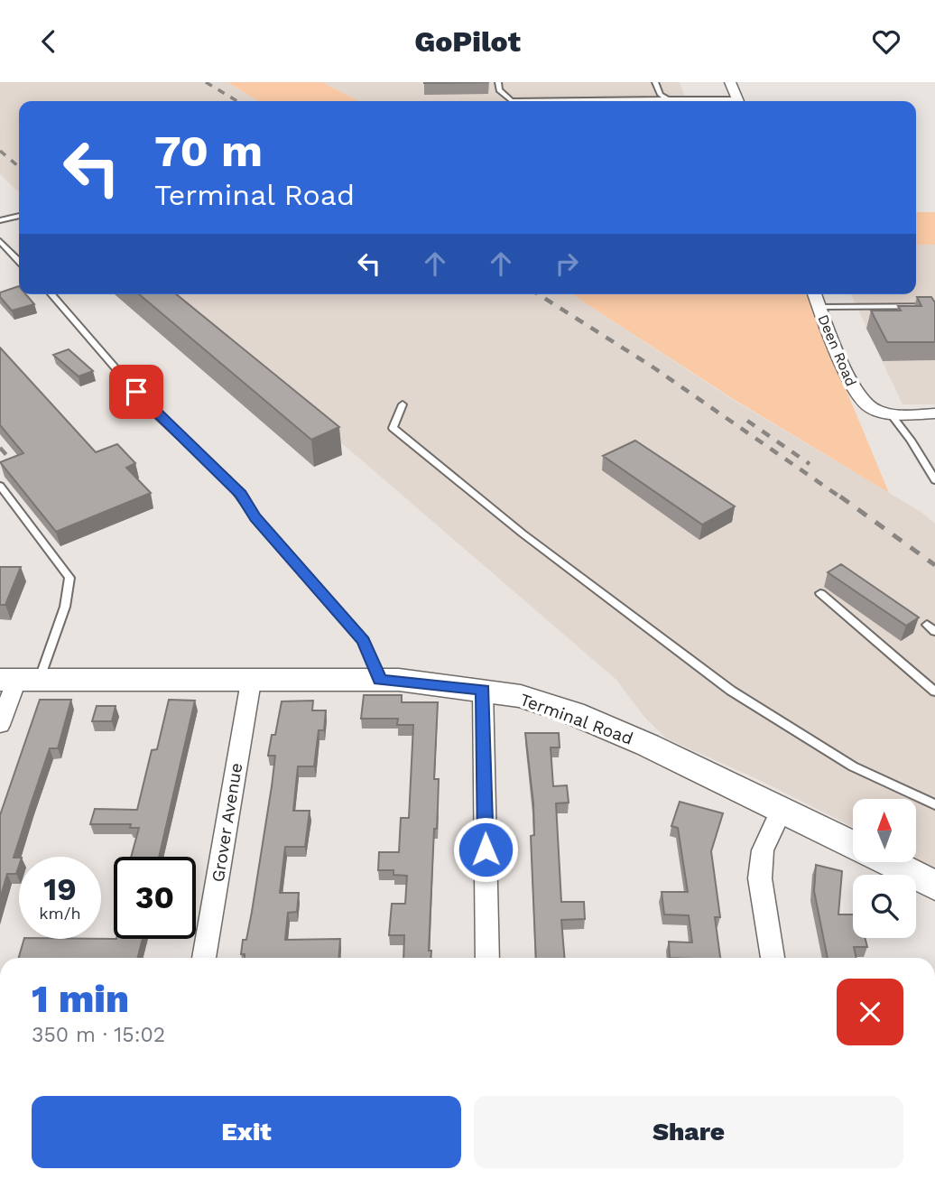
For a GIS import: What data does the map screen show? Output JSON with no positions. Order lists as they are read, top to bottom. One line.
{"streets":{"main road":["Terminal Road"],"street":["Deen Road","Grover Avenue"]},"crossings":[["Terminal Road","Grover Avenue"]],"north":"top","page":{"header":"GoPilot","turn":["70 m","Terminal Road"],"speed":"19 km/h","limit":"30","heading":["1 min","350 m · 15:02"],"buttons":["Exit","Share"]}}
